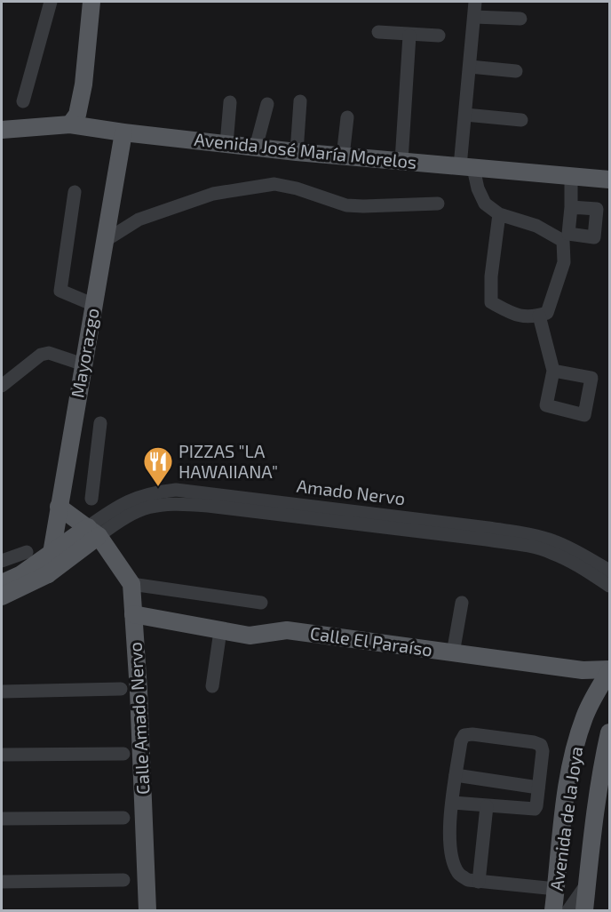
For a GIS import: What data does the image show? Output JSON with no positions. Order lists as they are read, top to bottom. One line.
{"streets":{"main road":["Avenida José María Morelos","Mayorazgo","Calle El Paraíso","Calle Amado Nervo","Avenida de la Joya"],"street":["Amado Nervo"]},"crossings":[["Avenida José María Morelos","Mayorazgo"],["Calle El Paraíso","Calle Amado Nervo"],["Calle El Paraíso","Avenida de la Joya"]],"places":{"restaurant":["PIZZAS \"LA HAWAIIANA\""]}}
